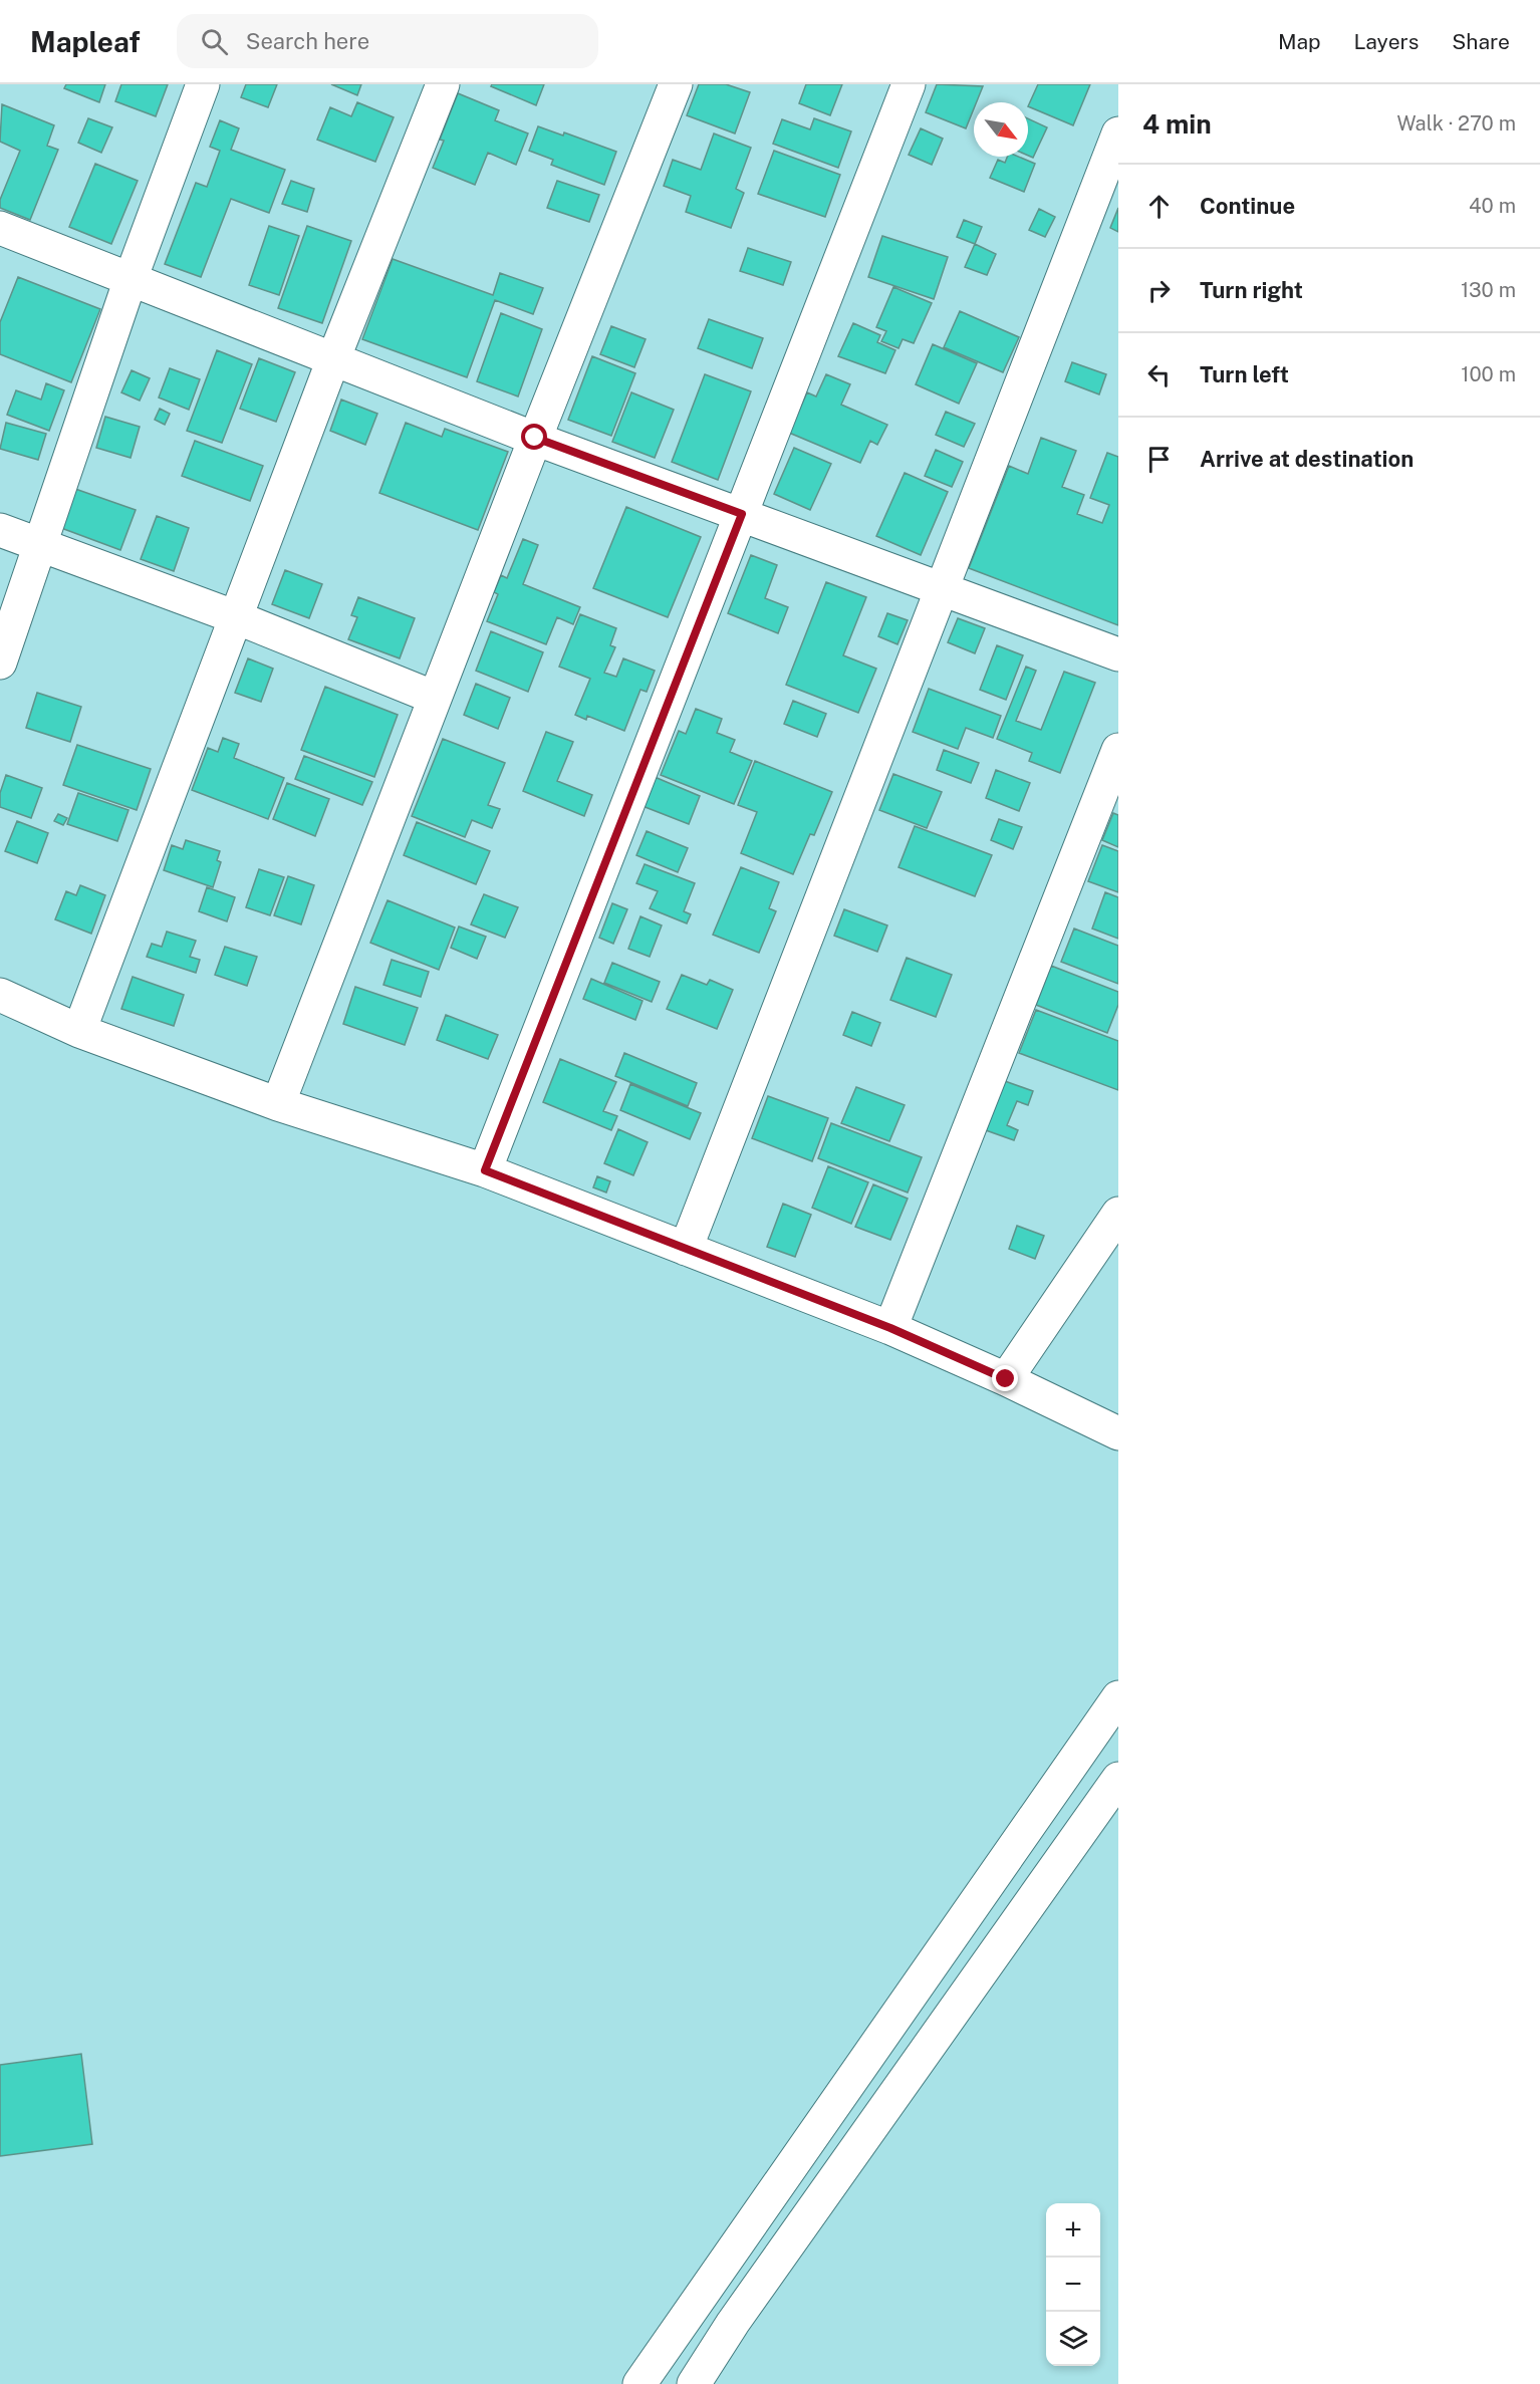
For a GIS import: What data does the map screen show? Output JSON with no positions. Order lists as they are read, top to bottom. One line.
{"north":"bottom right","page":{"header":"Mapleaf","search":"Search here","nav":["Map","Layers","Share"],"heading":["4 min","Walk · 270 m"],"list":[["Continue","40 m"],["Turn right","130 m"],["Turn left","100 m"],"Arrive at destination"],"map_buttons":["+","−"]}}
